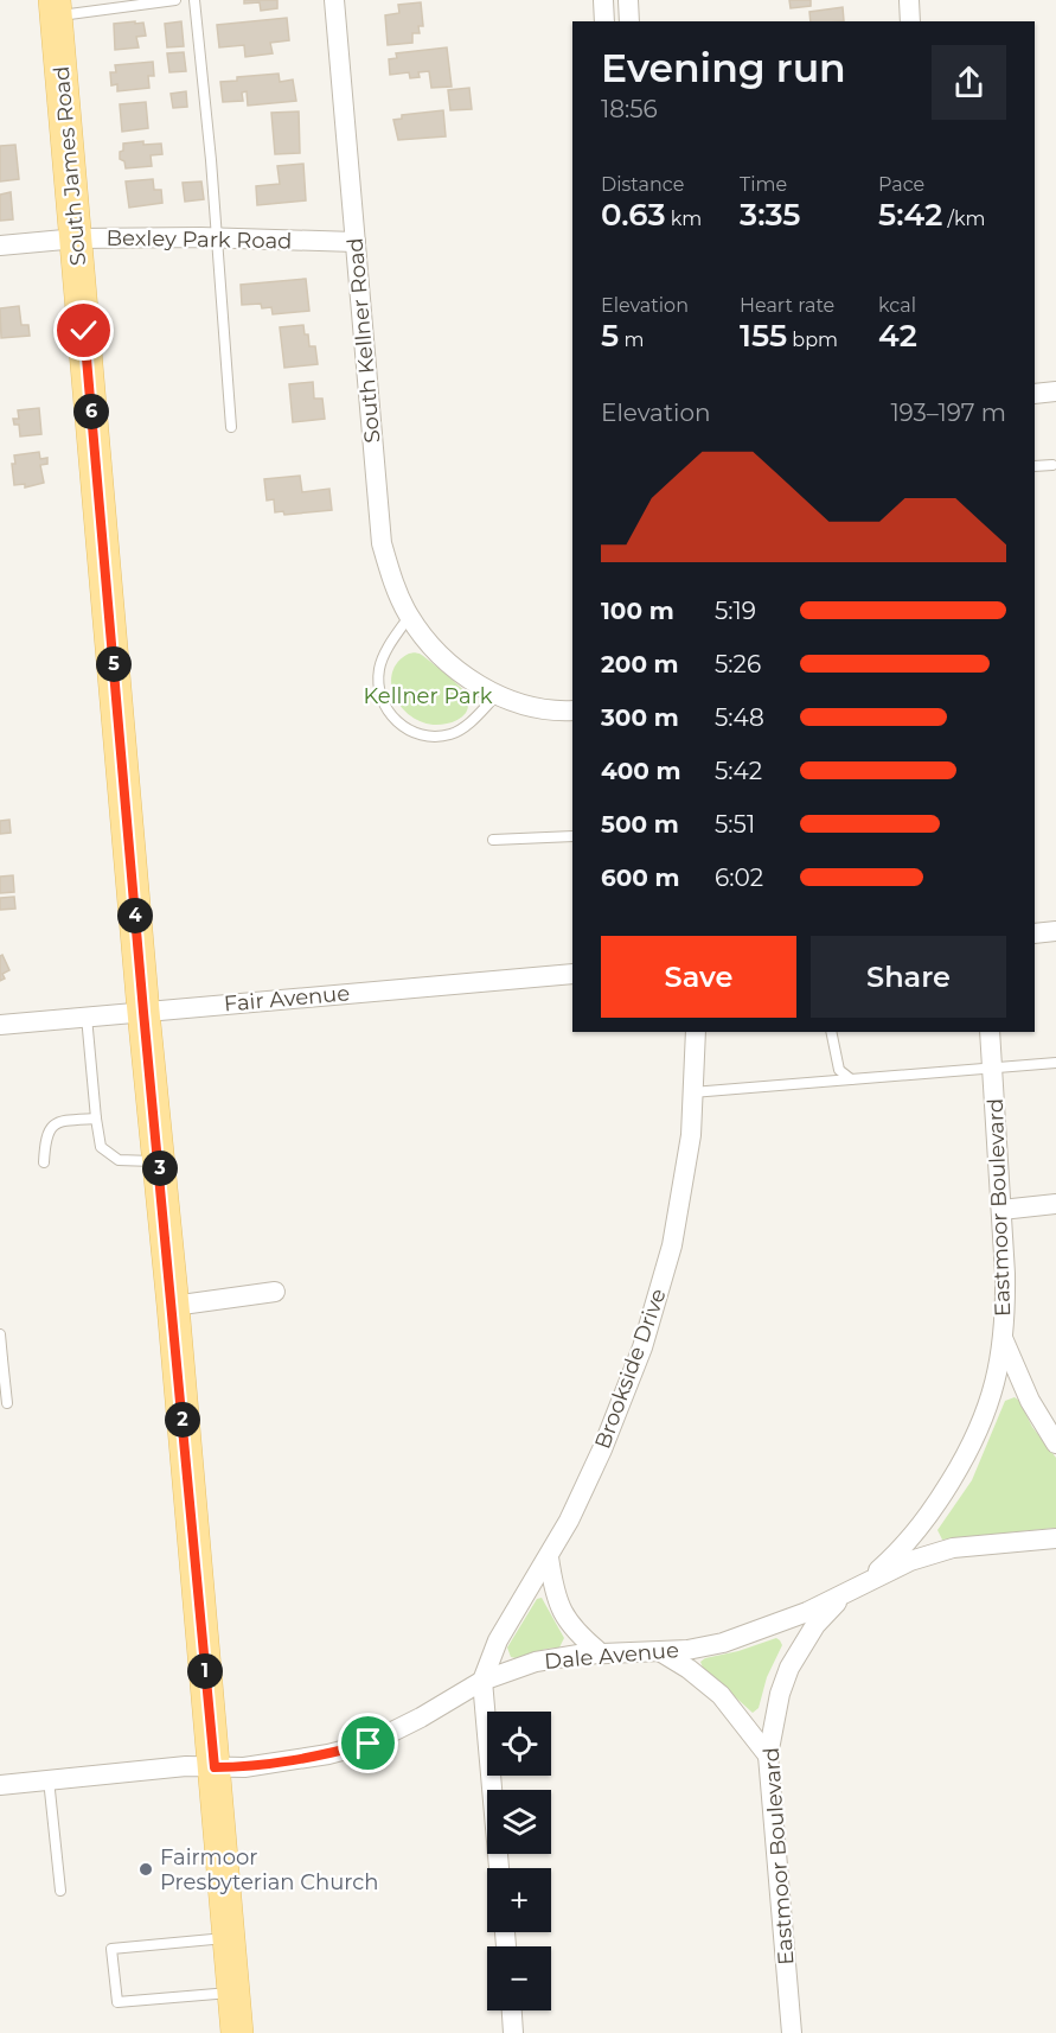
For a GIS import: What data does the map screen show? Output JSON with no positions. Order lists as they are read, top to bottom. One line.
{"streets":{"main road":["South James Road"],"street":["Bexley Park Road","South Kellner Road","Fair Avenue","Eastmoor Boulevard","Brookside Drive","Dale Avenue"]},"crossings":[["South James Road","Bexley Park Road"],["South James Road","Fair Avenue"],["South James Road","Dale Avenue"],["Bexley Park Road","South Kellner Road"],["Eastmoor Boulevard","Dale Avenue"],["Brookside Drive","Dale Avenue"]],"parks":["Kellner Park"],"places":["Fairmoor Presbyterian Church"],"page":{"heading":["Evening run","18:56"],"stats":[["Distance","0.63 km"],["Time","3:35"],["Pace","5:42 /km"],["Elevation","5 m"],["Heart rate","155 bpm"],["kcal","42"]],"chart":["Elevation","193–197 m"],"pins":["6","5","4","3","2","1"],"list":[{"name":"100 m","note":"5:19"},{"name":"200 m","note":"5:26"},{"name":"300 m","note":"5:48"},{"name":"400 m","note":"5:42"},{"name":"500 m","note":"5:51"},{"name":"600 m","note":"6:02"}],"buttons":["Save","Share"],"map_buttons":["+","−"]}}
